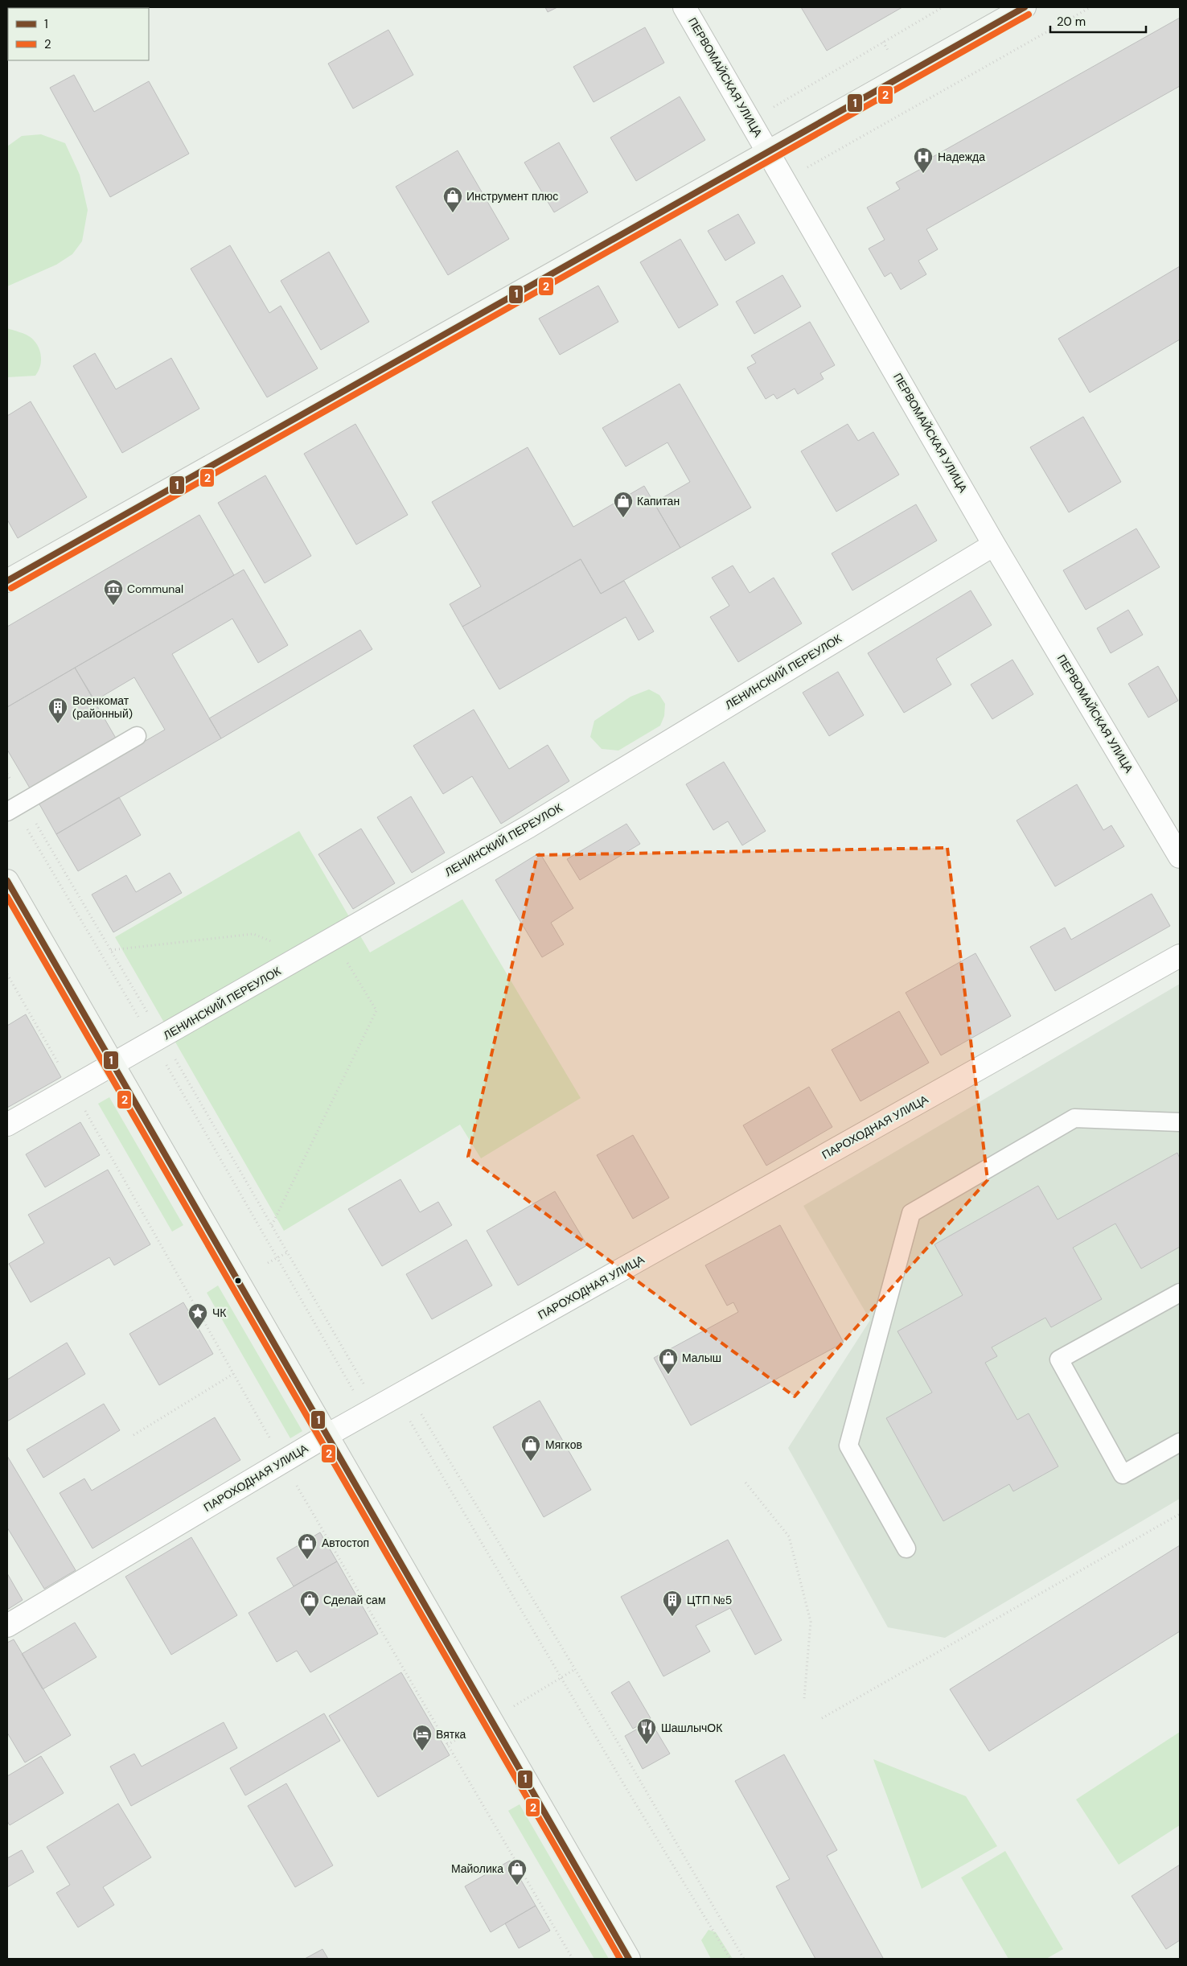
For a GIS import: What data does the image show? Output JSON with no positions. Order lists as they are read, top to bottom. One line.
{"streets":{"street":["ПЕРВОМАЙСКАЯ УЛИЦА","ЛЕНИНСКИЙ ПЕРЕУЛОК","ПАРОХОДНАЯ УЛИЦА"]},"crossings":[["ПЕРВОМАЙСКАЯ УЛИЦА","ЛЕНИНСКИЙ ПЕРЕУЛОК"]],"places":{"hospital":["Надежда"],"shop":["Инструмент плюс","Капитан","Малыш","Мягков","Автостоп","Сделай сам","Майолика"],"museum":["Communal"],"building":["Военкомат (районный)","ЦТП №5"],"place":["ЧК"],"restaurant":["ШашлычОК"],"hotel":["Вятка"]},"lines":["transit line 1","transit line 2"],"legend":["1","2"],"scale_bar":"20 m"}
